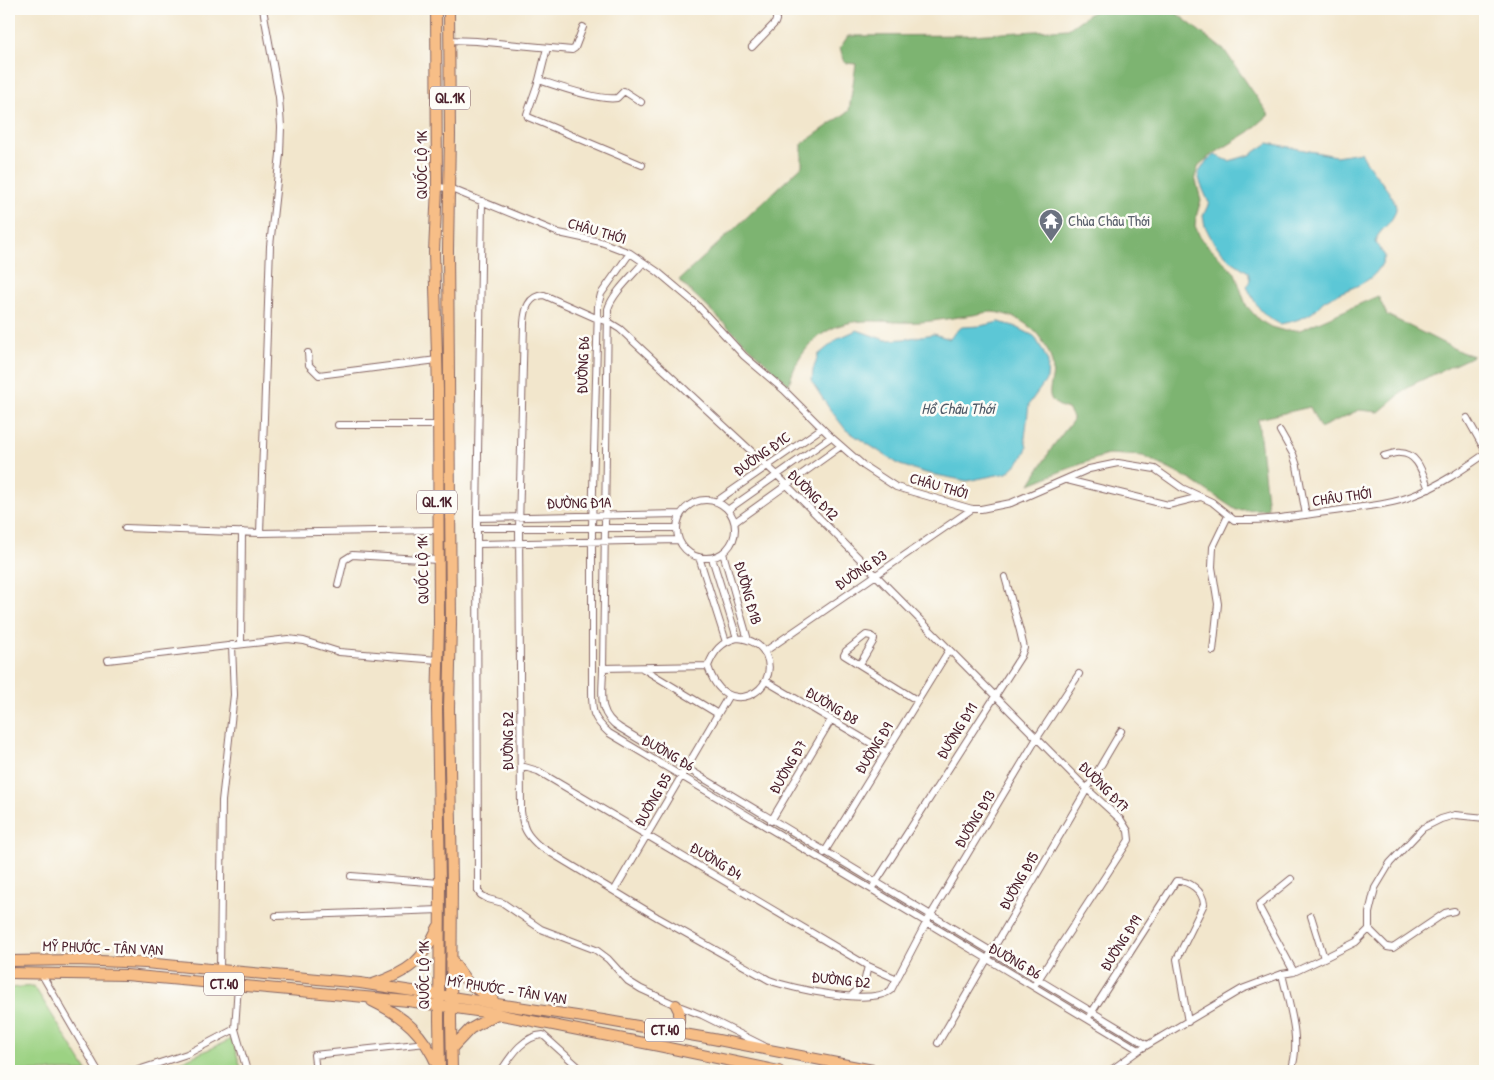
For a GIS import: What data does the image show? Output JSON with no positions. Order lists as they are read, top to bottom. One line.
{"streets":{"main road":["QL.1K","QUỐC LỘ 1K","MỸ PHƯỚC - TÂN VẠN","CT.40"],"street":["CHÂU THỚI","ĐƯỜNG Đ6","ĐƯỜNG Đ1C","ĐƯỜNG Đ12","ĐƯỜNG Đ1A","ĐƯỜNG Đ3","ĐƯỜNG Đ1B","ĐƯỜNG Đ8","ĐƯỜNG Đ11","ĐƯỜNG Đ2","ĐƯỜNG Đ9","ĐƯỜNG Đ7","ĐƯỜNG Đ17","ĐƯỜNG Đ5","ĐƯỜNG Đ13","ĐƯỜNG Đ4","ĐƯỜNG Đ15","ĐƯỜNG Đ19"]},"crossings":[["QUỐC LỘ 1K","CHÂU THỚI"],["QUỐC LỘ 1K","MỸ PHƯỚC - TÂN VẠN"],["CHÂU THỚI","ĐƯỜNG Đ6"],["CHÂU THỚI","ĐƯỜNG Đ1C"],["CHÂU THỚI","ĐƯỜNG Đ3"],["ĐƯỜNG Đ6","ĐƯỜNG Đ12"],["ĐƯỜNG Đ6","ĐƯỜNG Đ1A"],["ĐƯỜNG Đ6","ĐƯỜNG Đ11"],["ĐƯỜNG Đ6","ĐƯỜNG Đ2"],["ĐƯỜNG Đ6","ĐƯỜNG Đ9"],["ĐƯỜNG Đ6","ĐƯỜNG Đ7"],["ĐƯỜNG Đ6","ĐƯỜNG Đ17"],["ĐƯỜNG Đ6","ĐƯỜNG Đ5"],["ĐƯỜNG Đ6","ĐƯỜNG Đ13"],["ĐƯỜNG Đ6","ĐƯỜNG Đ15"],["ĐƯỜNG Đ6","ĐƯỜNG Đ19"],["ĐƯỜNG Đ1C","ĐƯỜNG Đ12"],["ĐƯỜNG Đ1C","ĐƯỜNG Đ1A"],["ĐƯỜNG Đ1C","ĐƯỜNG Đ1B"],["ĐƯỜNG Đ12","ĐƯỜNG Đ3"],["ĐƯỜNG Đ12","ĐƯỜNG Đ11"],["ĐƯỜNG Đ12","ĐƯỜNG Đ9"],["ĐƯỜNG Đ12","ĐƯỜNG Đ17"],["ĐƯỜNG Đ1A","ĐƯỜNG Đ1B"],["ĐƯỜNG Đ1A","ĐƯỜNG Đ2"],["ĐƯỜNG Đ3","ĐƯỜNG Đ1B"],["ĐƯỜNG Đ3","ĐƯỜNG Đ8"],["ĐƯỜNG Đ3","ĐƯỜNG Đ5"],["ĐƯỜNG Đ1B","ĐƯỜNG Đ8"],["ĐƯỜNG Đ1B","ĐƯỜNG Đ5"],["ĐƯỜNG Đ8","ĐƯỜNG Đ9"],["ĐƯỜNG Đ8","ĐƯỜNG Đ7"],["ĐƯỜNG Đ8","ĐƯỜNG Đ5"],["ĐƯỜNG Đ11","ĐƯỜNG Đ17"],["ĐƯỜNG Đ2","ĐƯỜNG Đ5"],["ĐƯỜNG Đ2","ĐƯỜNG Đ13"],["ĐƯỜNG Đ2","ĐƯỜNG Đ4"],["ĐƯỜNG Đ17","ĐƯỜNG Đ13"],["ĐƯỜNG Đ17","ĐƯỜNG Đ15"],["ĐƯỜNG Đ5","ĐƯỜNG Đ4"],["ĐƯỜNG Đ13","ĐƯỜNG Đ4"]],"water":["Hồ Châu Thới"],"places":{"temple":["Chùa Châu Thới"]}}
